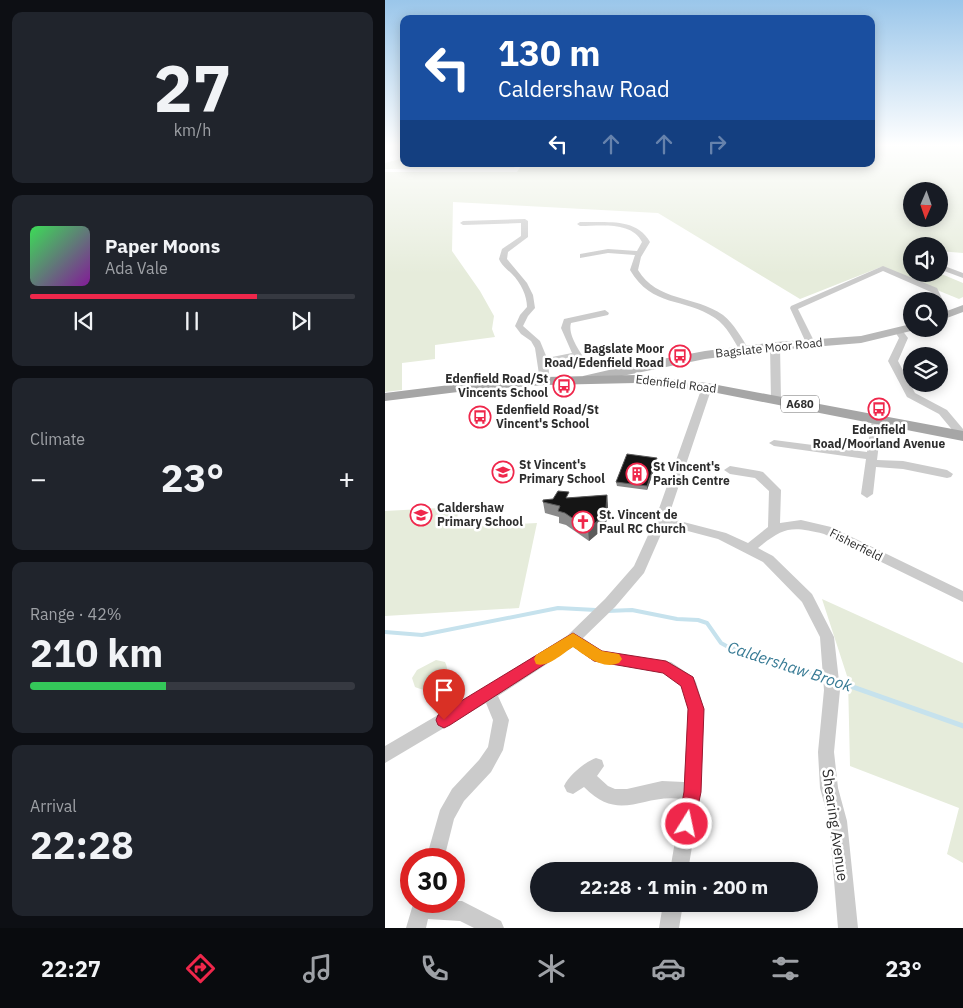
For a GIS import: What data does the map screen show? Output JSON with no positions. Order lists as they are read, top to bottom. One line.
{"streets":{"main road":["Edenfield Road","A680"],"street":["Bagslate Moor Road","Fisherfield","Shearing Avenue"]},"crossings":[["Bagslate Moor Road","Edenfield Road"],["Fisherfield","Shearing Avenue"]],"water":["Caldershaw Brook"],"places":{"bus stop":["Bagslate Moor Road/Edenfield Road","Edenfield Road/St Vincents School","Edenfield Road/Moorland Avenue","Edenfield Road/St Vincent's School"],"school or university":["St Vincent's Primary School","Caldershaw Primary School"],"building":["St Vincent's Parish Centre"],"church":["St. Vincent de Paul RC Church"]},"north":"bottom","page":{"tile":[["27","km/h"],"Climate",["Range · 42%","210 km"],["Arrival","22:28"]],"turn":["130 m","Caldershaw Road"],"song":["Paper Moons","Ada Vale"],"heat":["−","23°","+"],"limit":"30","trip":"22:28 · 1 min · 200 m","tabs":["22:27","23°"]}}
